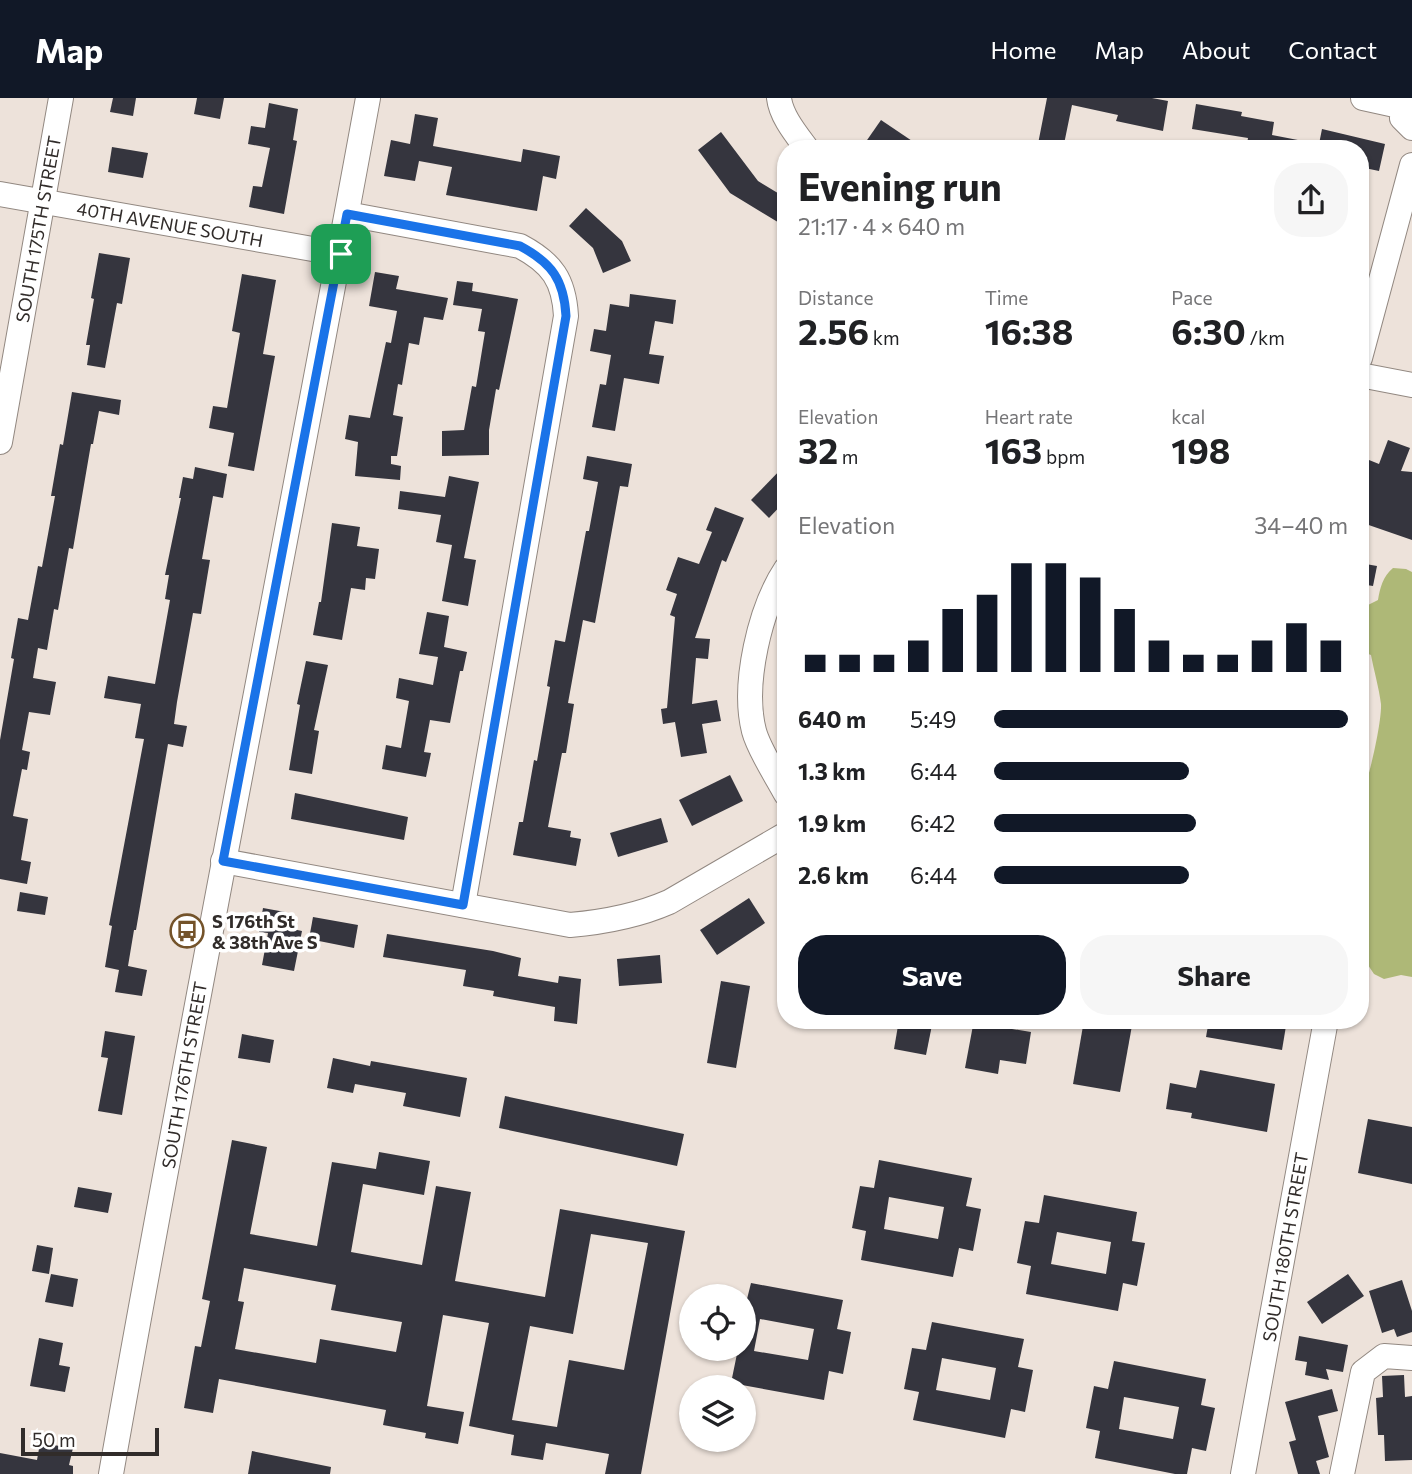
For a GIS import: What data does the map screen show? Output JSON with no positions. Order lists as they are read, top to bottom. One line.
{"streets":{"street":["40TH AVENUE SOUTH","SOUTH 175TH STREET","SOUTH 176TH STREET","SOUTH 180TH STREET"]},"crossings":[["40TH AVENUE SOUTH","SOUTH 175TH STREET"],["40TH AVENUE SOUTH","SOUTH 176TH STREET"]],"places":{"bus stop":["S 176th St & 38th Ave S"]},"scale_bar":"50 m","page":{"header":"Map","nav":["Home","Map","About","Contact"],"heading":["Evening run","21:17 · 4 × 640 m"],"stats":[["Distance","2.56 km"],["Time","16:38"],["Pace","6:30 /km"],["Elevation","32 m"],["Heart rate","163 bpm"],["kcal","198"]],"chart":["Elevation","34–40 m"],"list":[{"name":"640 m","note":"5:49"},{"name":"1.3 km","note":"6:44"},{"name":"1.9 km","note":"6:42"},{"name":"2.6 km","note":"6:44"}],"buttons":["Save","Share"],"scale":"50 m"}}
